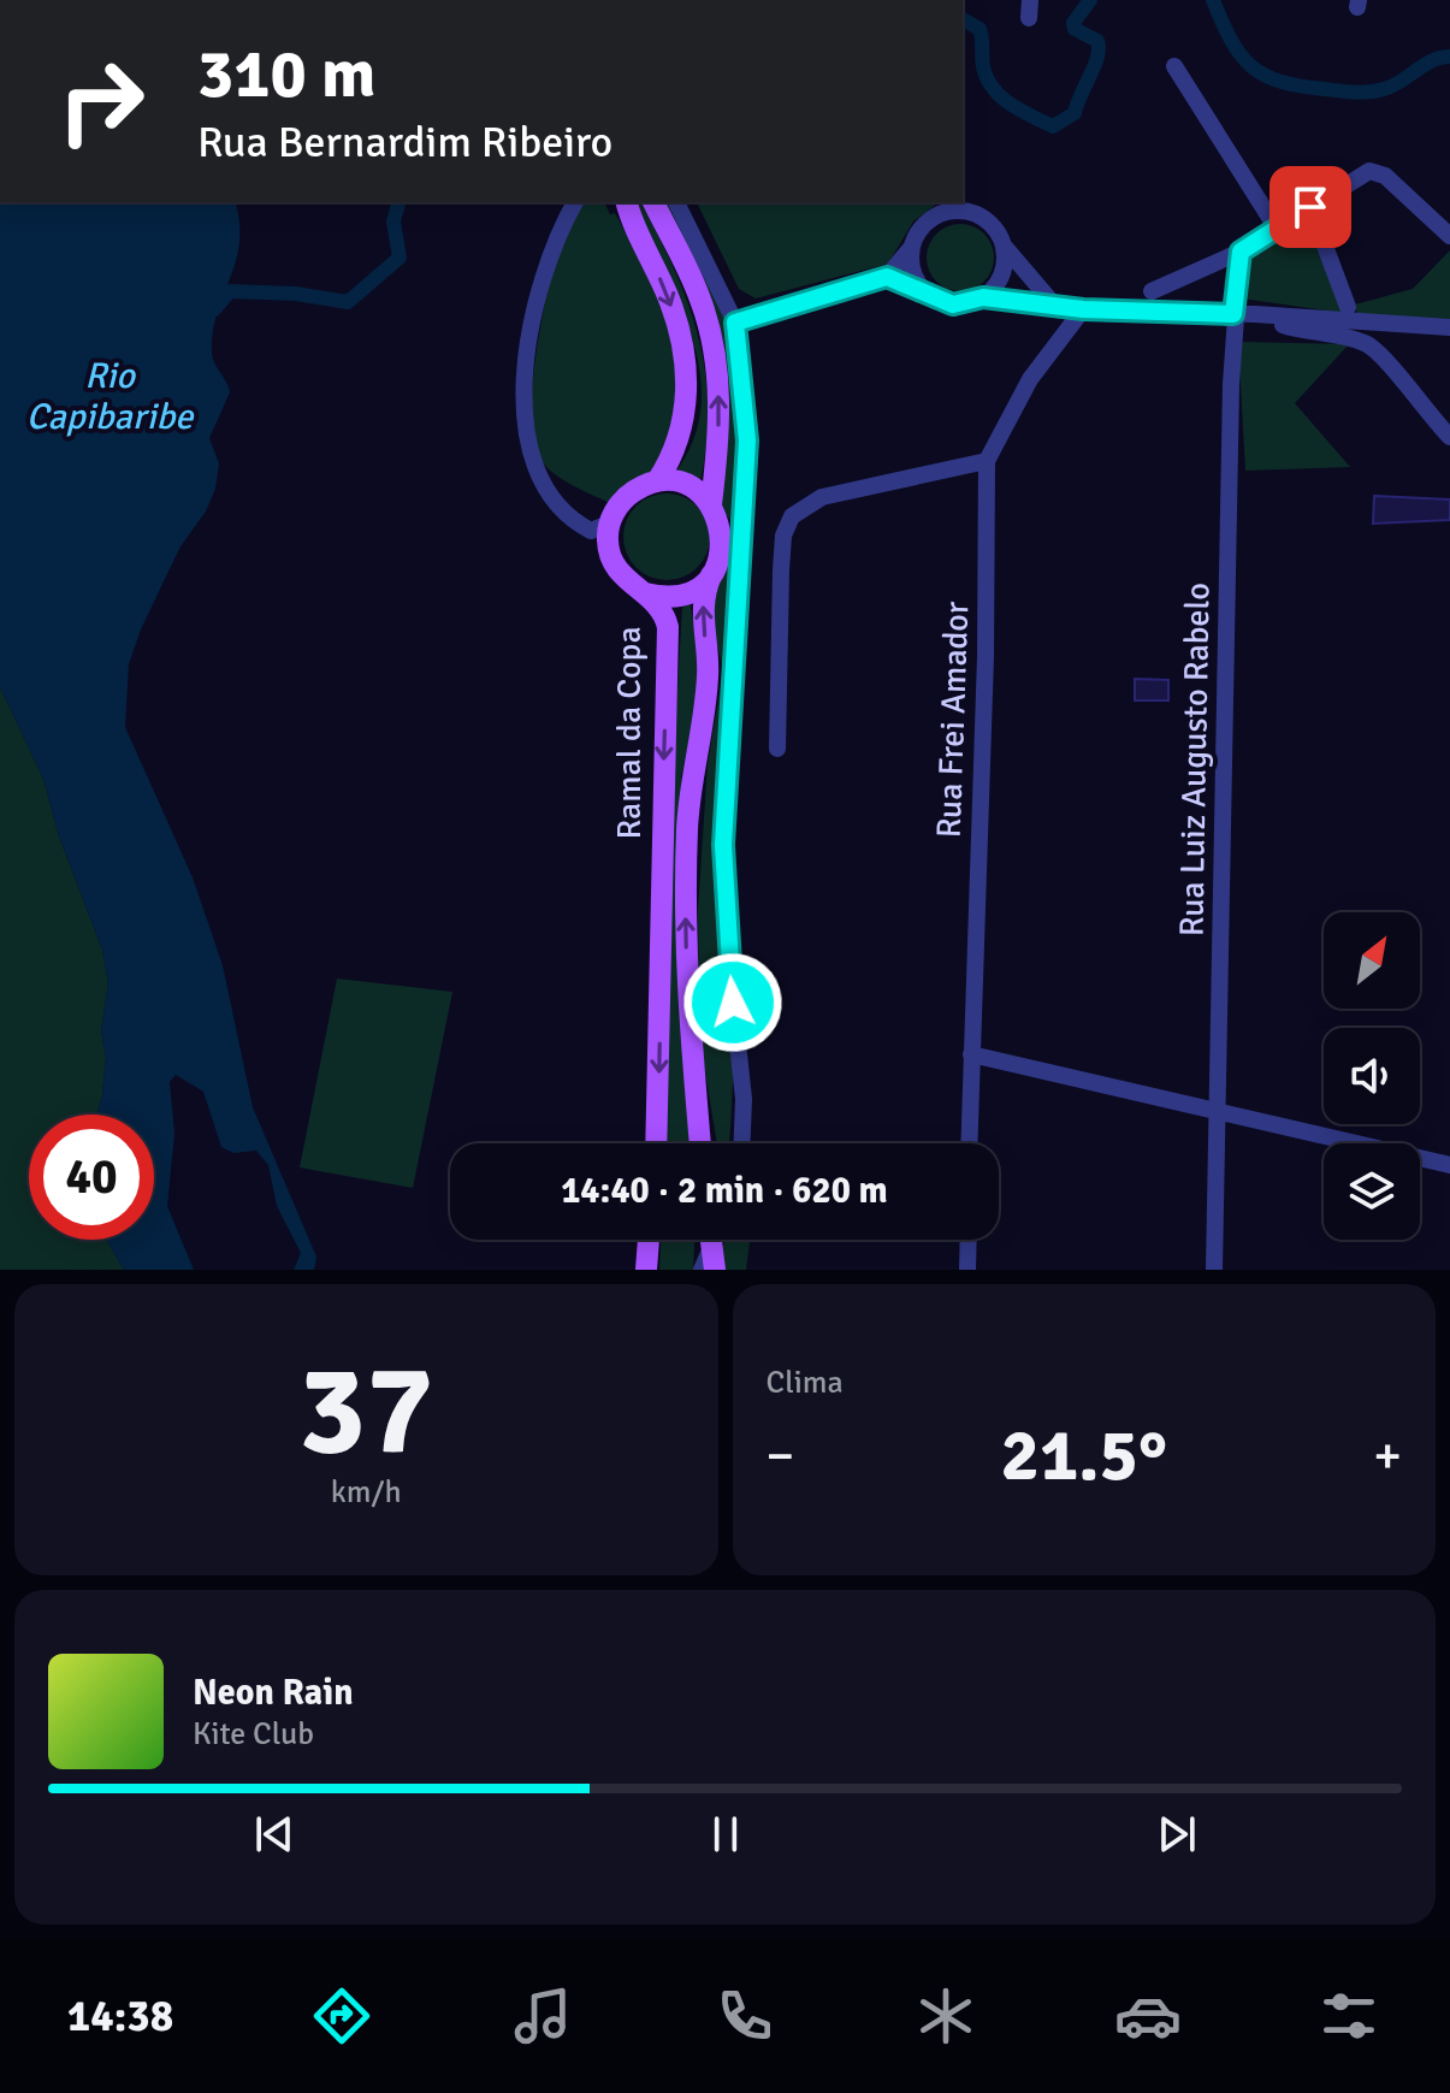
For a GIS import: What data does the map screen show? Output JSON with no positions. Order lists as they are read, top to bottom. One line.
{"streets":{"main road":["Ramal da Copa"],"street":["Rua Frei Amador","Rua Luiz Augusto Rabelo"]},"water":["Rio Capibaribe"],"north":"top right","page":{"turn":["310 m","Rua Bernardim Ribeiro"],"limit":"40","trip":"14:40 · 2 min · 620 m","tile":[["37","km/h"],"Clima"],"heat":["−","21.5°","+"],"song":["Neon Rain","Kite Club"],"tabs":"14:38"}}
